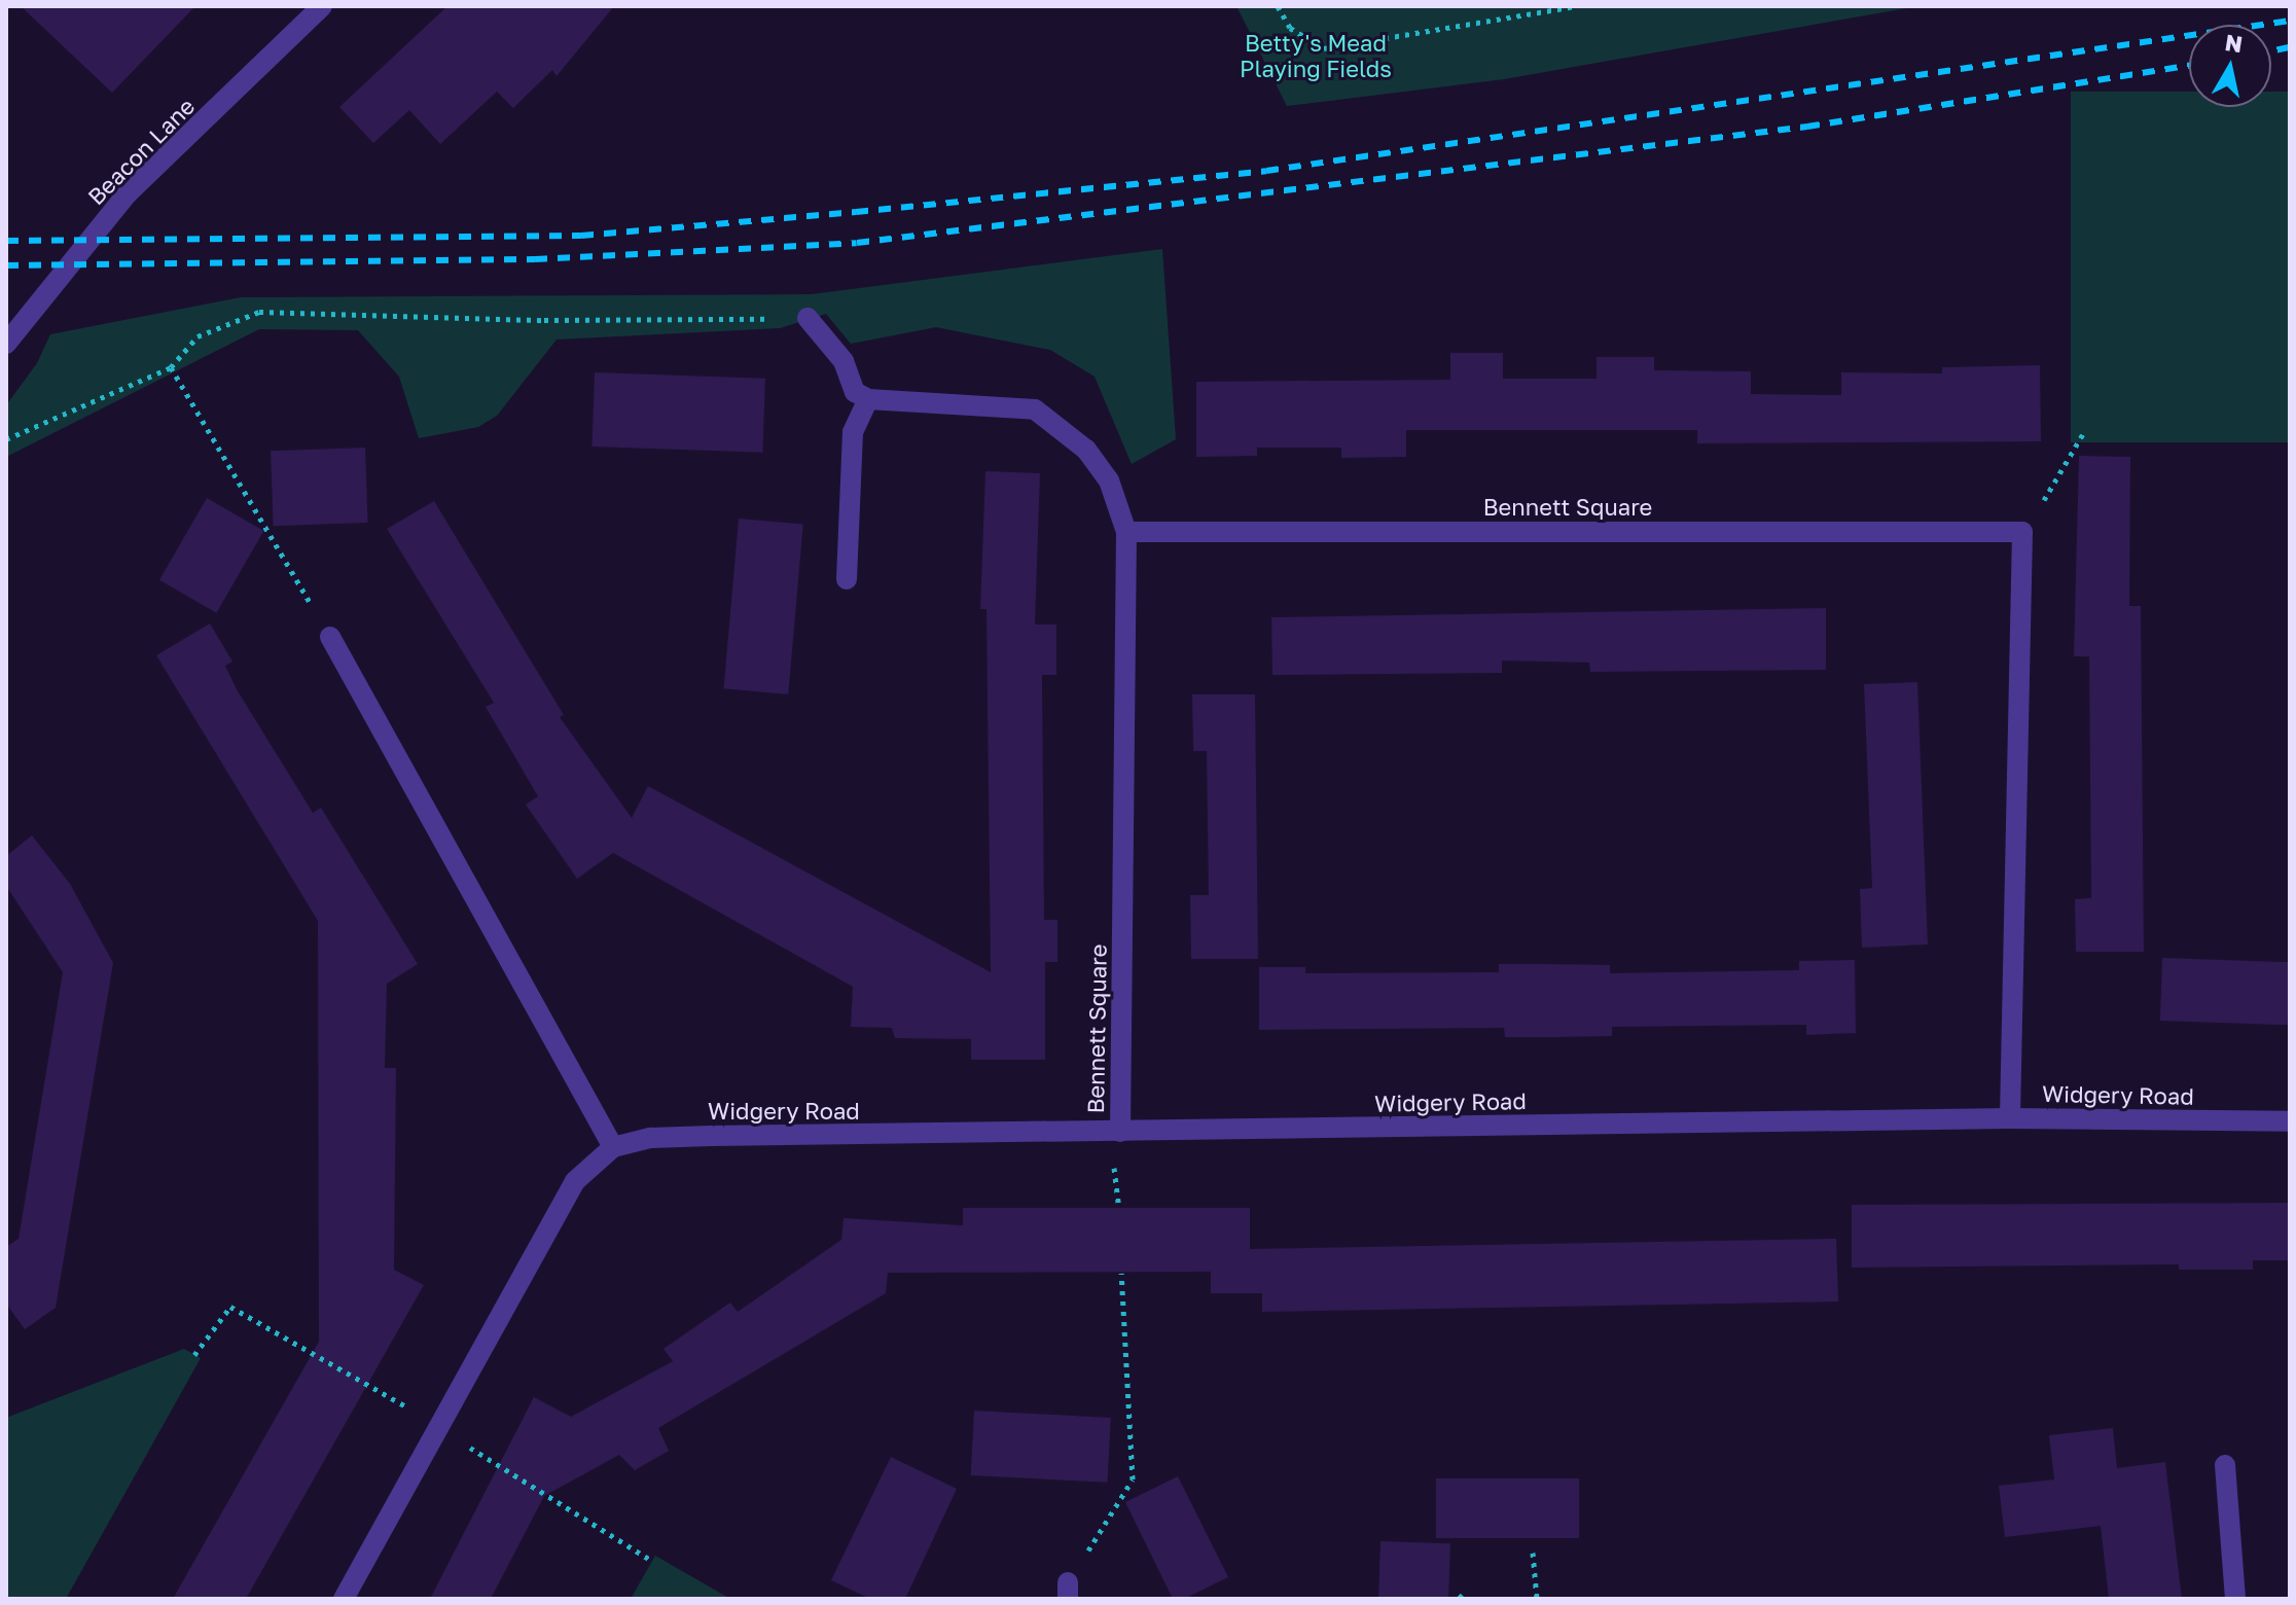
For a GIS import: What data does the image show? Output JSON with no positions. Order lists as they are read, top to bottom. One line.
{"streets":{"street":["Beacon Lane","Bennett Square","Widgery Road"]},"crossings":[["Bennett Square","Widgery Road"]],"parks":["Betty's Mead Playing Fields"],"north":"top"}
